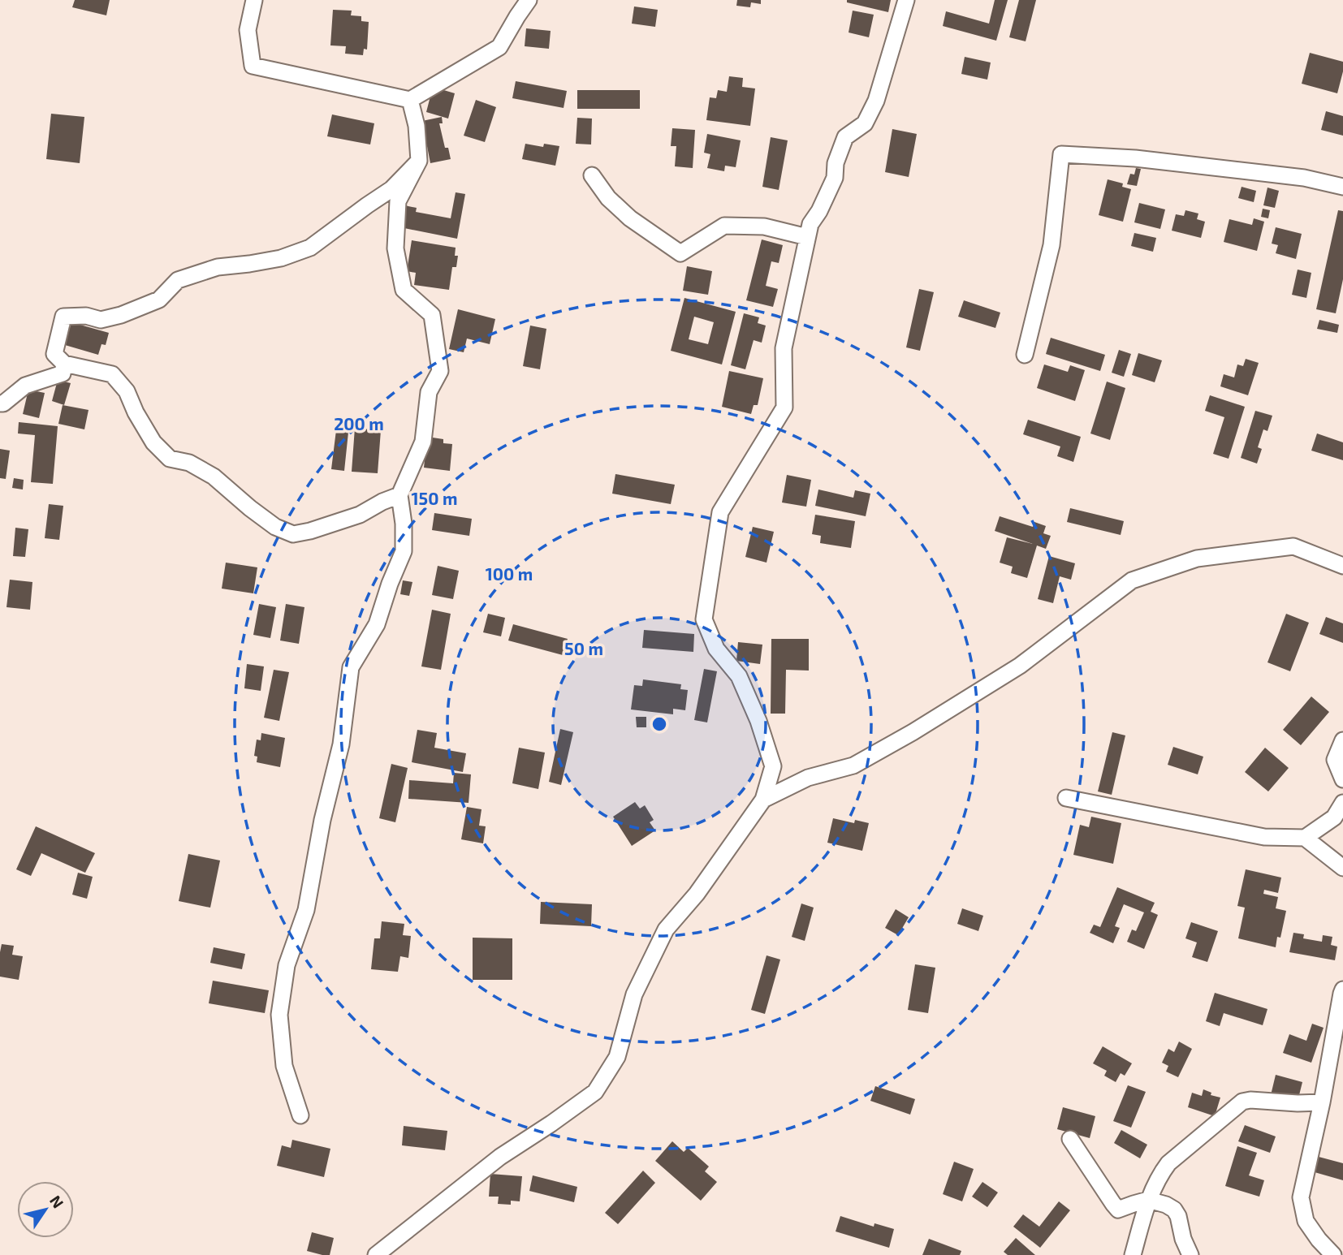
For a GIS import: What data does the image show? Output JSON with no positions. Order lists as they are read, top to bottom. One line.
{"north":"top right","rings":["200 m","150 m","100 m","50 m"]}
